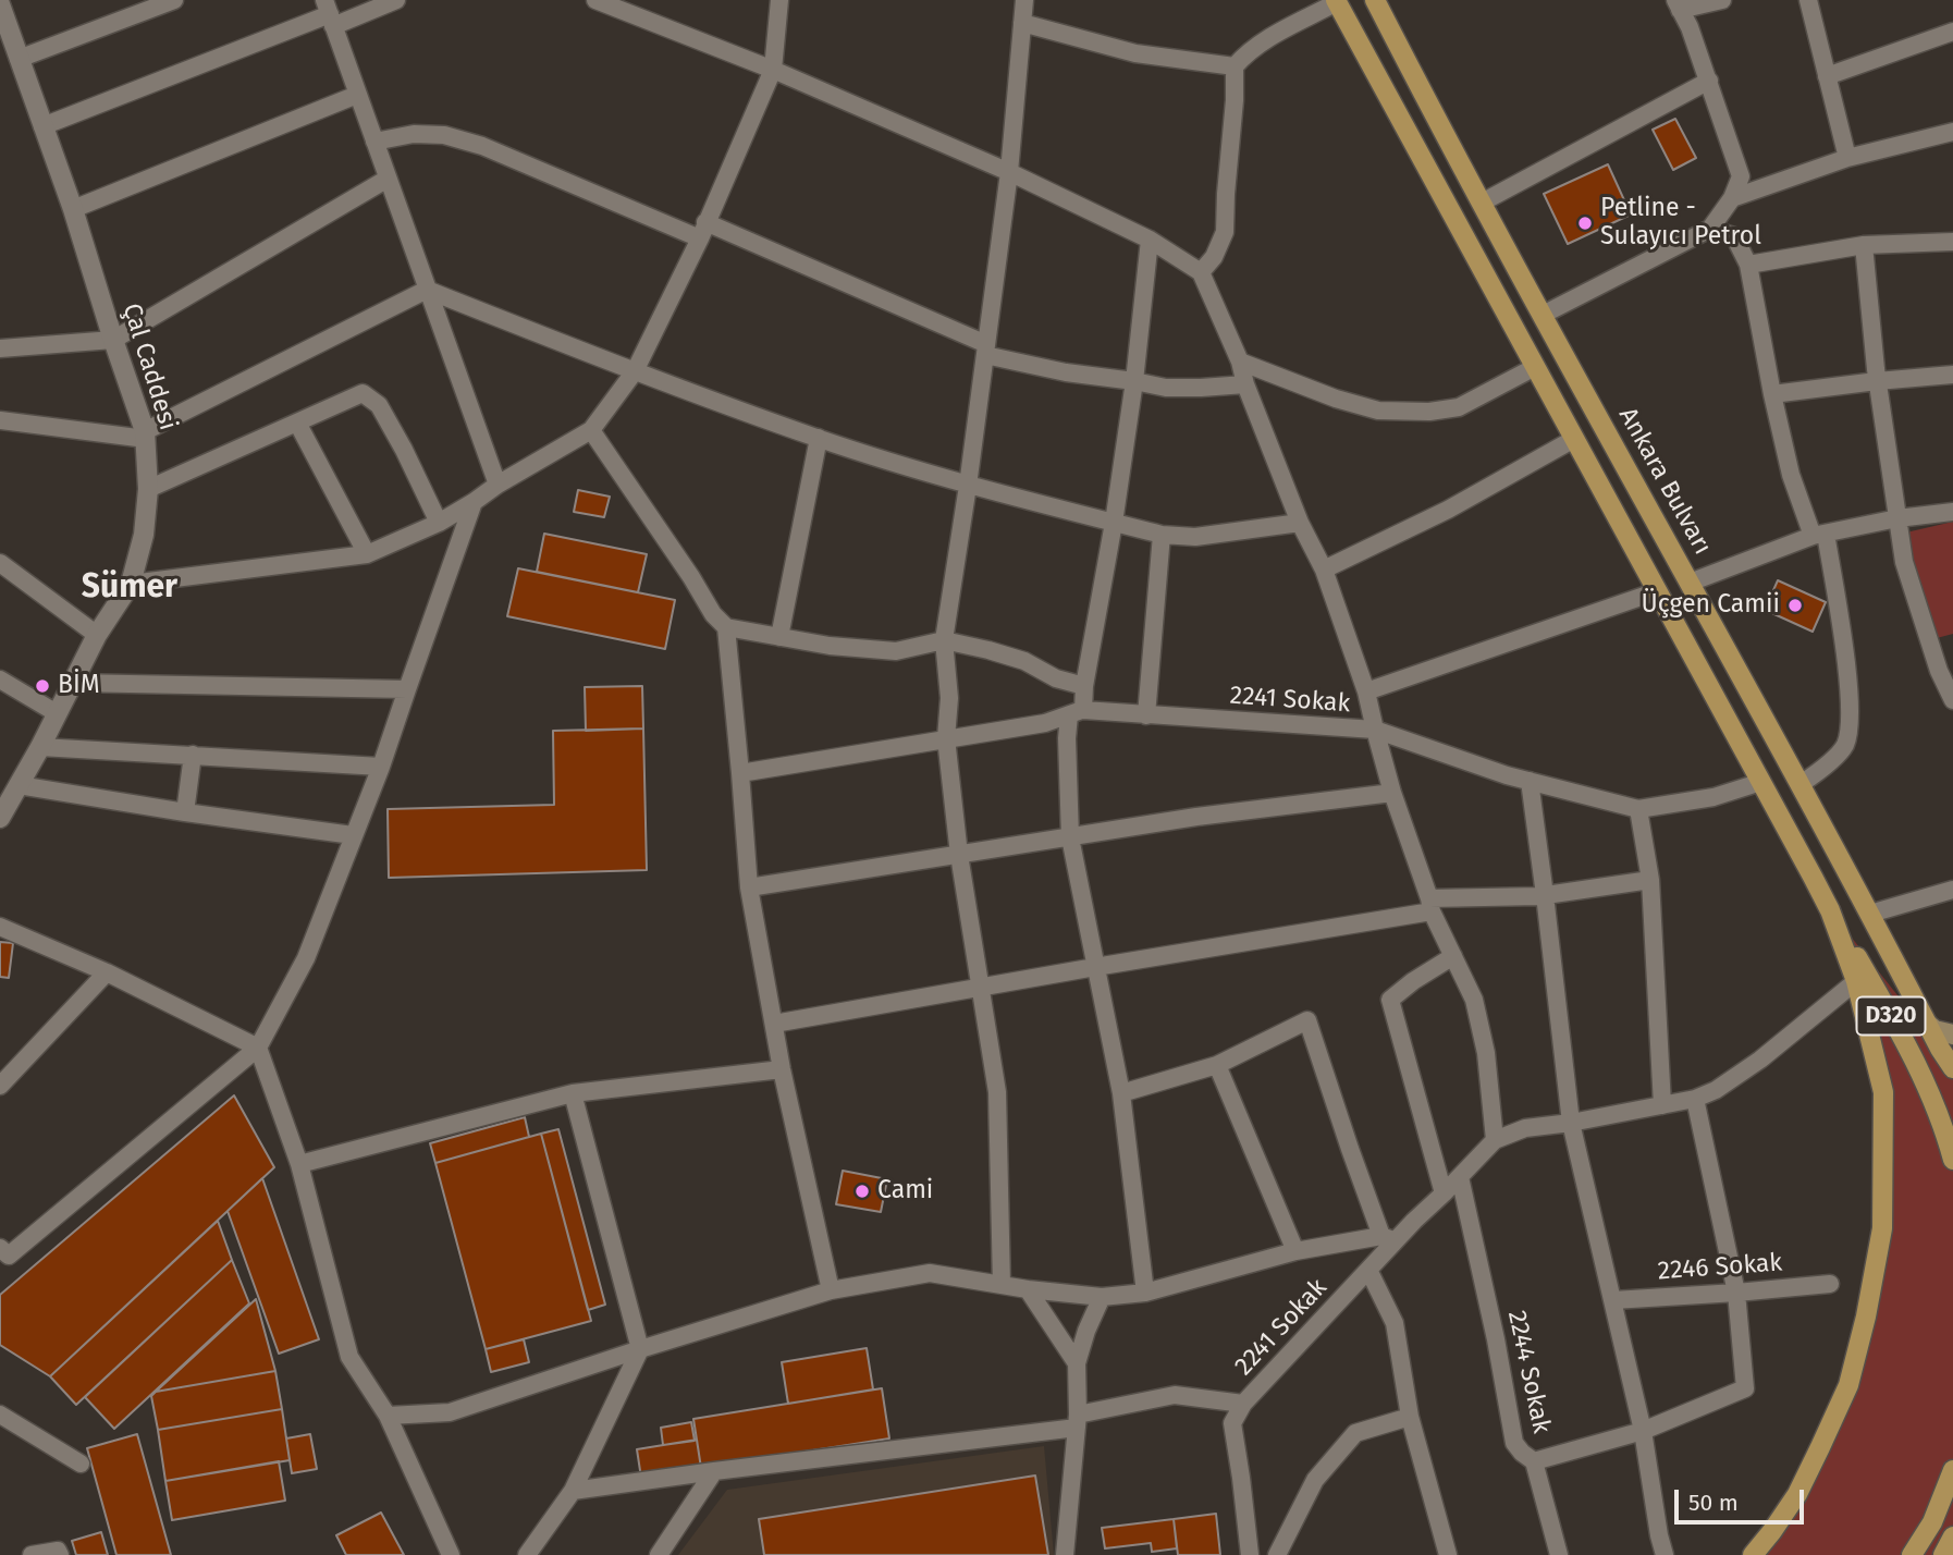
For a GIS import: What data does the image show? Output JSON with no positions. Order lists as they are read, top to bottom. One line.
{"streets":{"main road":["Ankara Bulvarı","D320"],"street":["Çal Caddesi","2241 Sokak","2246 Sokak","2244 Sokak"]},"crossings":[["2241 Sokak","2244 Sokak"],["2246 Sokak","2244 Sokak"]],"districts":["Sümer"],"places":["Petline - Sulayıcı Petrol","Üçgen Camii","BİM","Cami"],"scale_bar":"50 m"}
